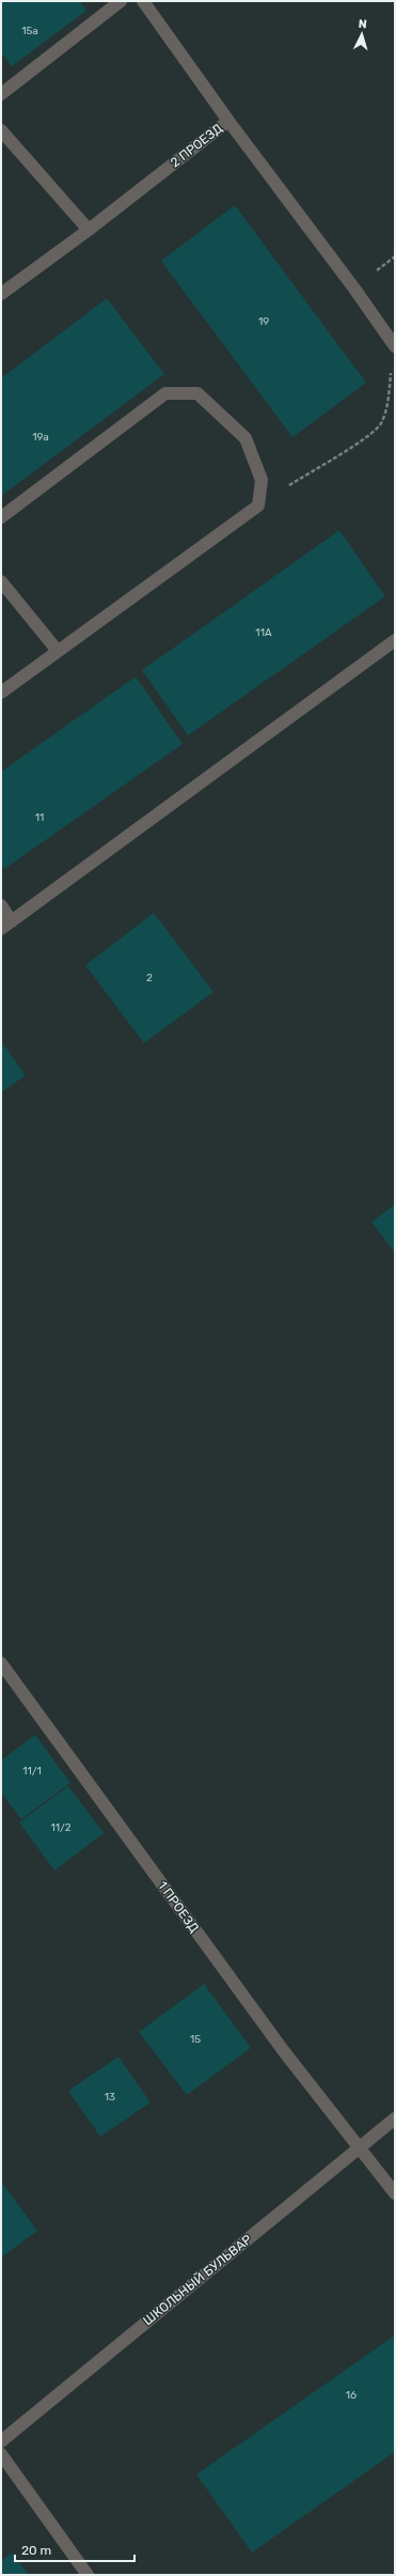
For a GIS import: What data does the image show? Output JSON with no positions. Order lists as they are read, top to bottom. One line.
{"streets":{"street":["2 ПРОЕЗД","1 ПРОЕЗД","ШКОЛЬНЫЙ БУЛЬВАР"]},"crossings":[["1 ПРОЕЗД","ШКОЛЬНЫЙ БУЛЬВАР"]],"house_numbers":["15а","19","19а","11А","11","2","11/1","11/2","15","13","16"],"scale_bar":"20 m","north":"top"}
